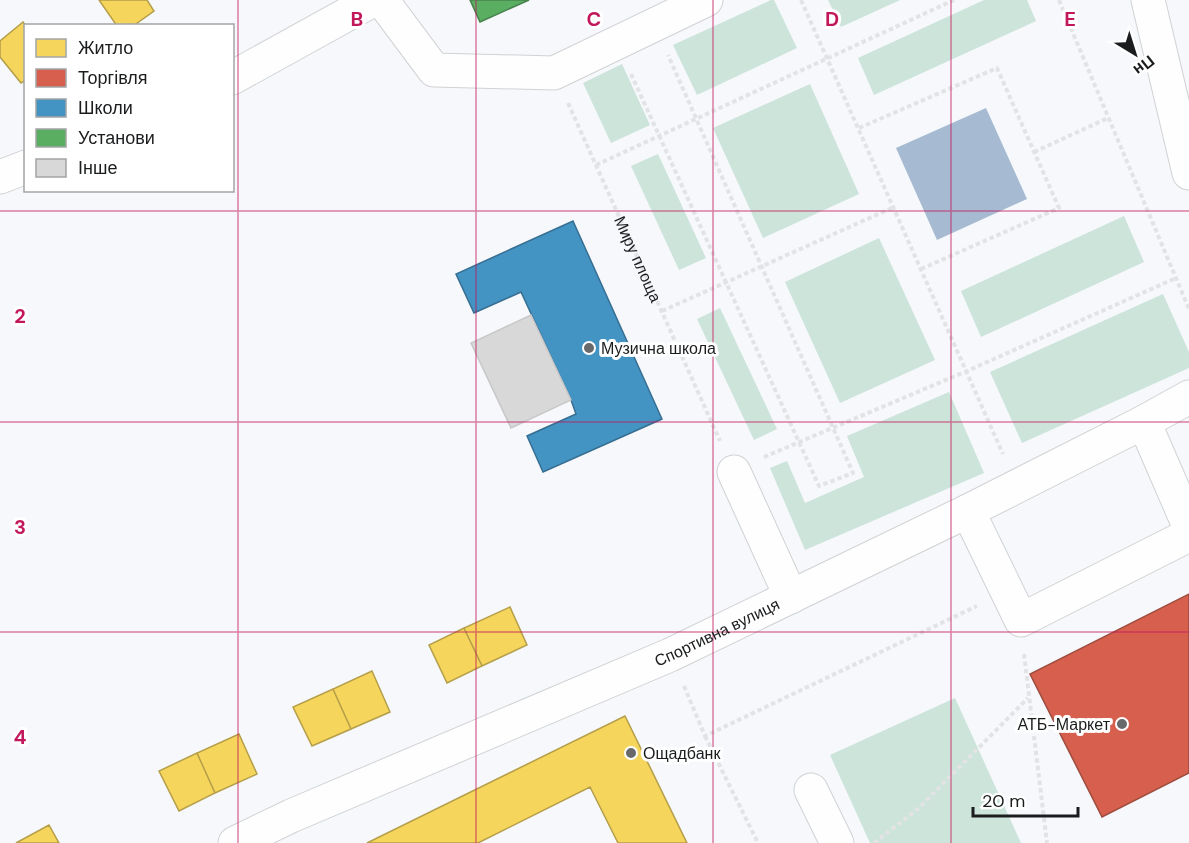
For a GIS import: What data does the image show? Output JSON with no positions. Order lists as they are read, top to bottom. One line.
{"streets":{"street":["Спортивна вулиця"],"path":["Миру площа"]},"places":["Музична школа","АТБ-Маркет","Ощадбанк"],"legend":["Житло","Торгівля","Школи","Установи","Інше"],"scale_bar":"20 m","north":"bottom right","grid":{"columns":["B","C","D","E"],"rows":["2","3","4"]}}
